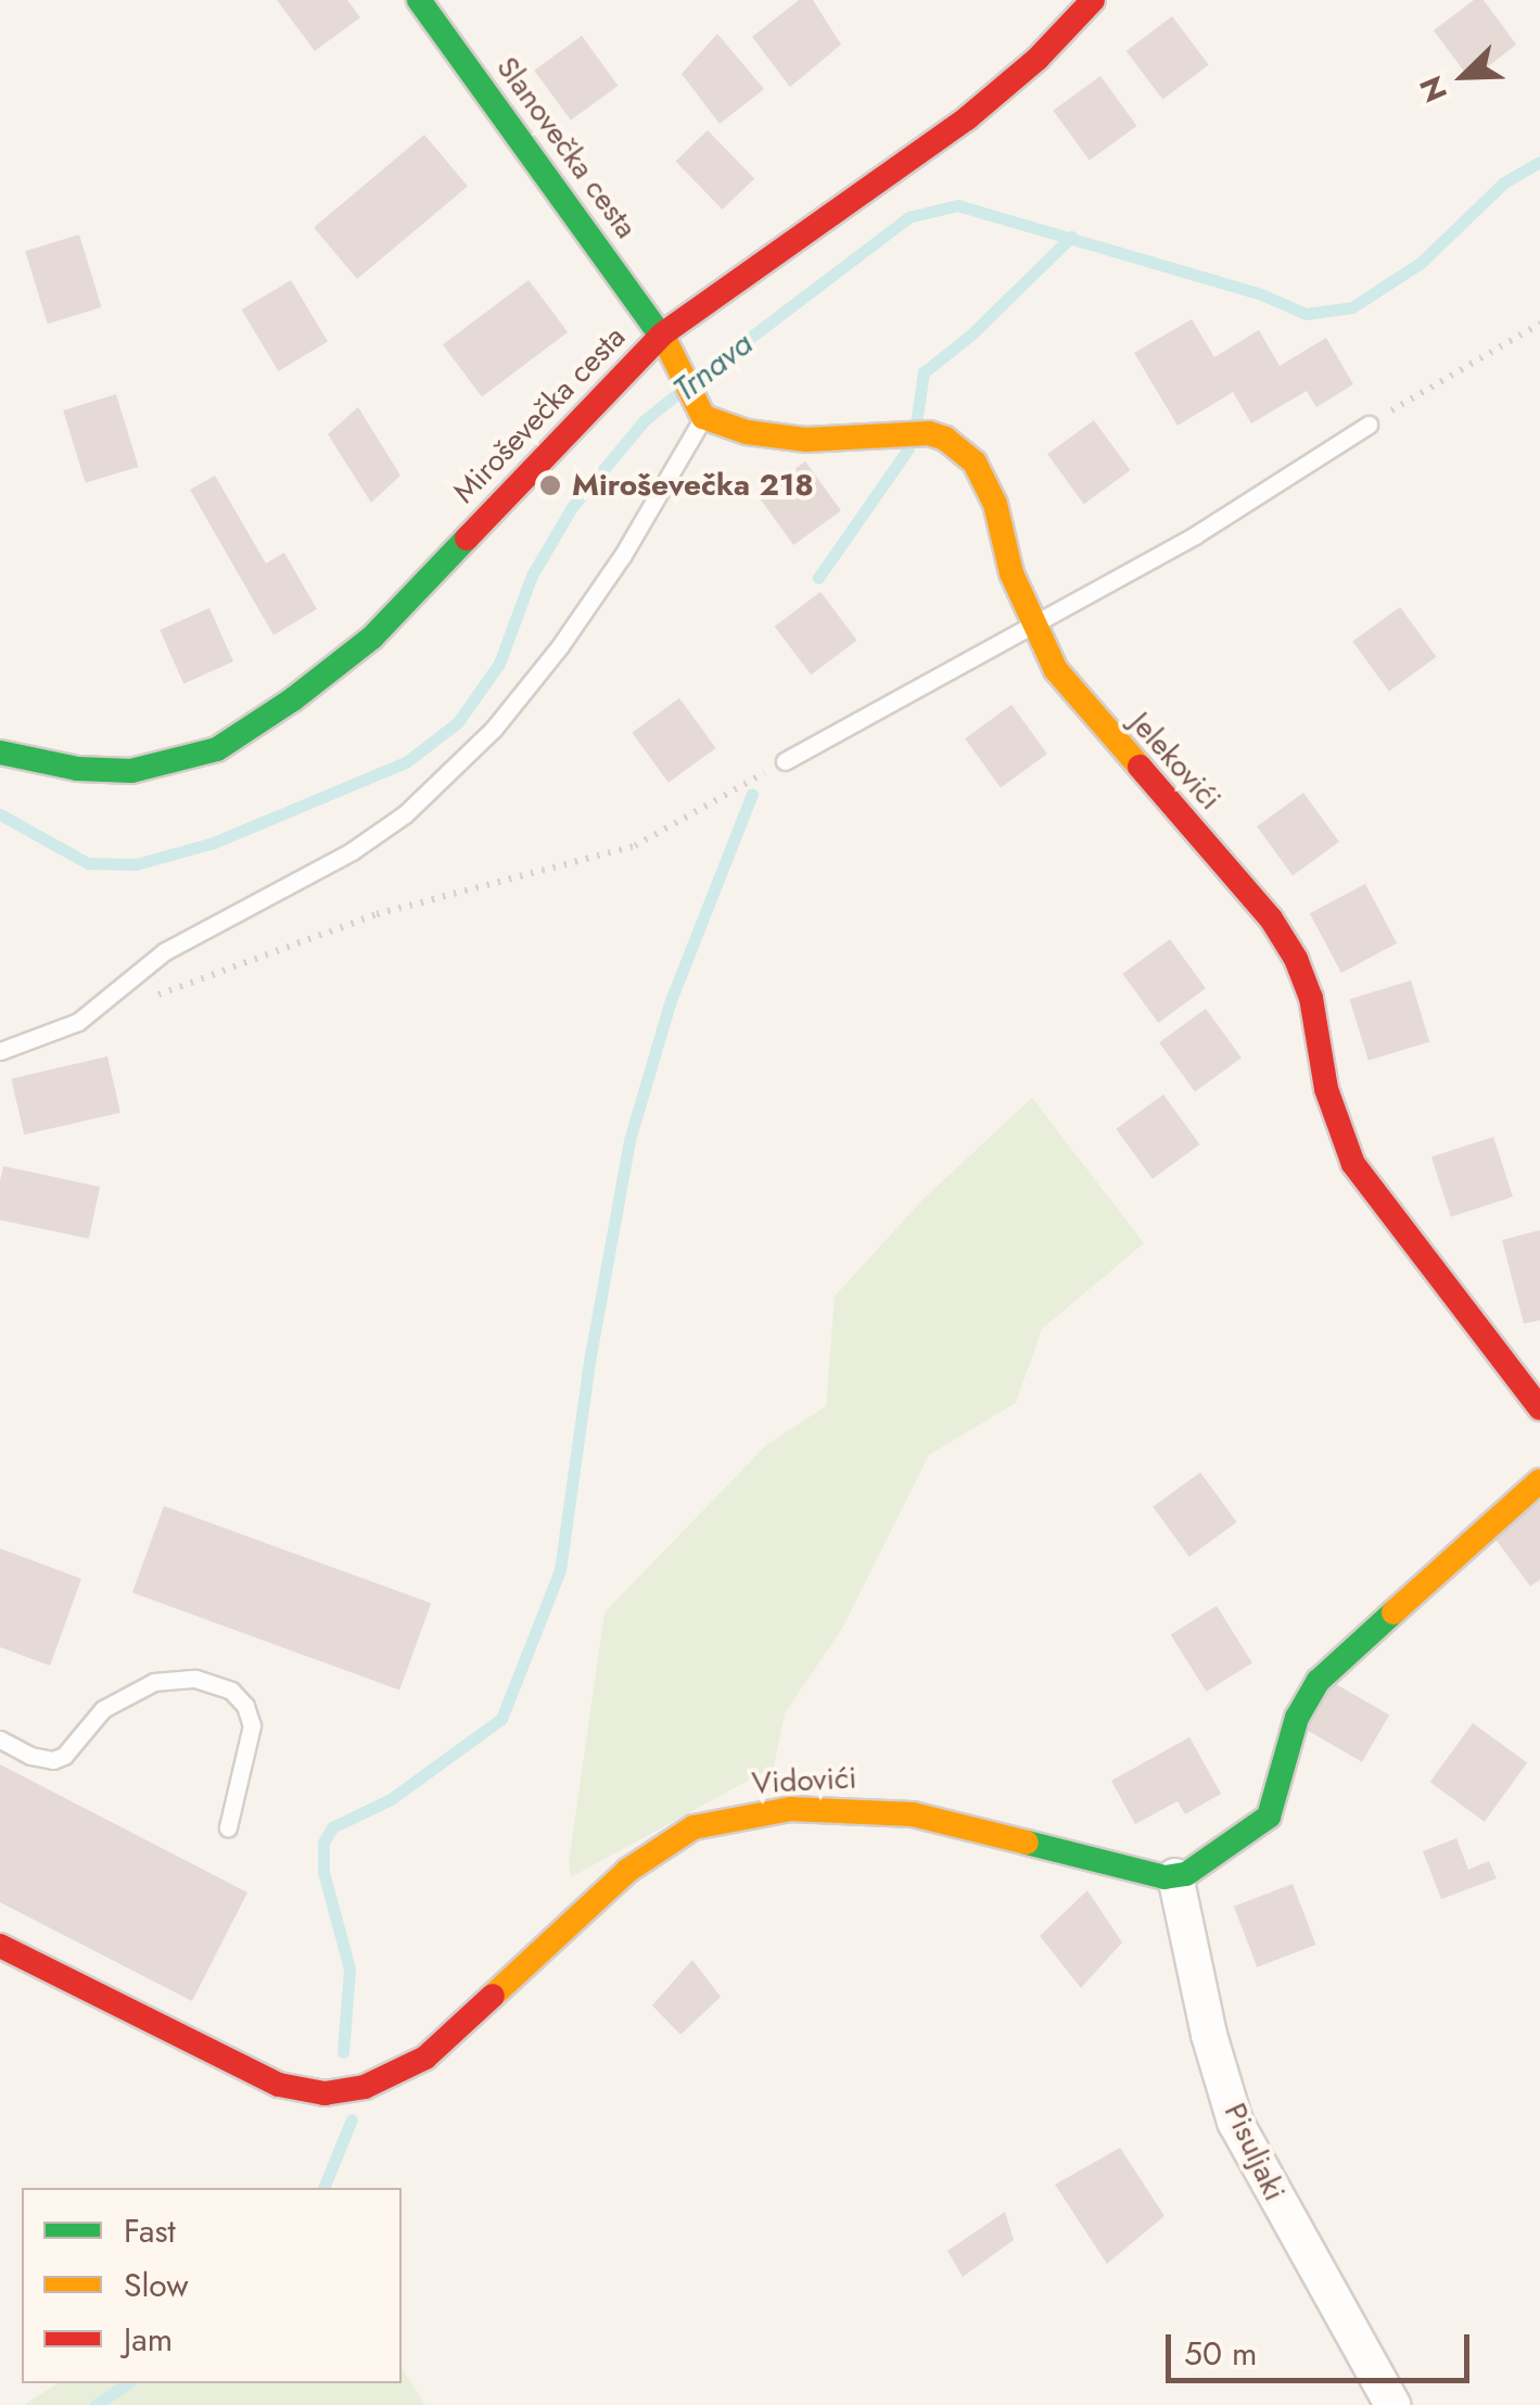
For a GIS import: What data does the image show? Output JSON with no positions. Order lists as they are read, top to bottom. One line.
{"streets":{"street":["Slanovečka cesta","Miroševečka cesta","Jelekovići","Vidovići","Pisuljaki"]},"crossings":[["Slanovečka cesta","Miroševečka cesta"],["Vidovići","Pisuljaki"]],"water":["Trnava"],"places":["Miroševečka 218"],"legend":["Fast","Slow","Jam"],"scale_bar":"50 m","north":"bottom left"}
